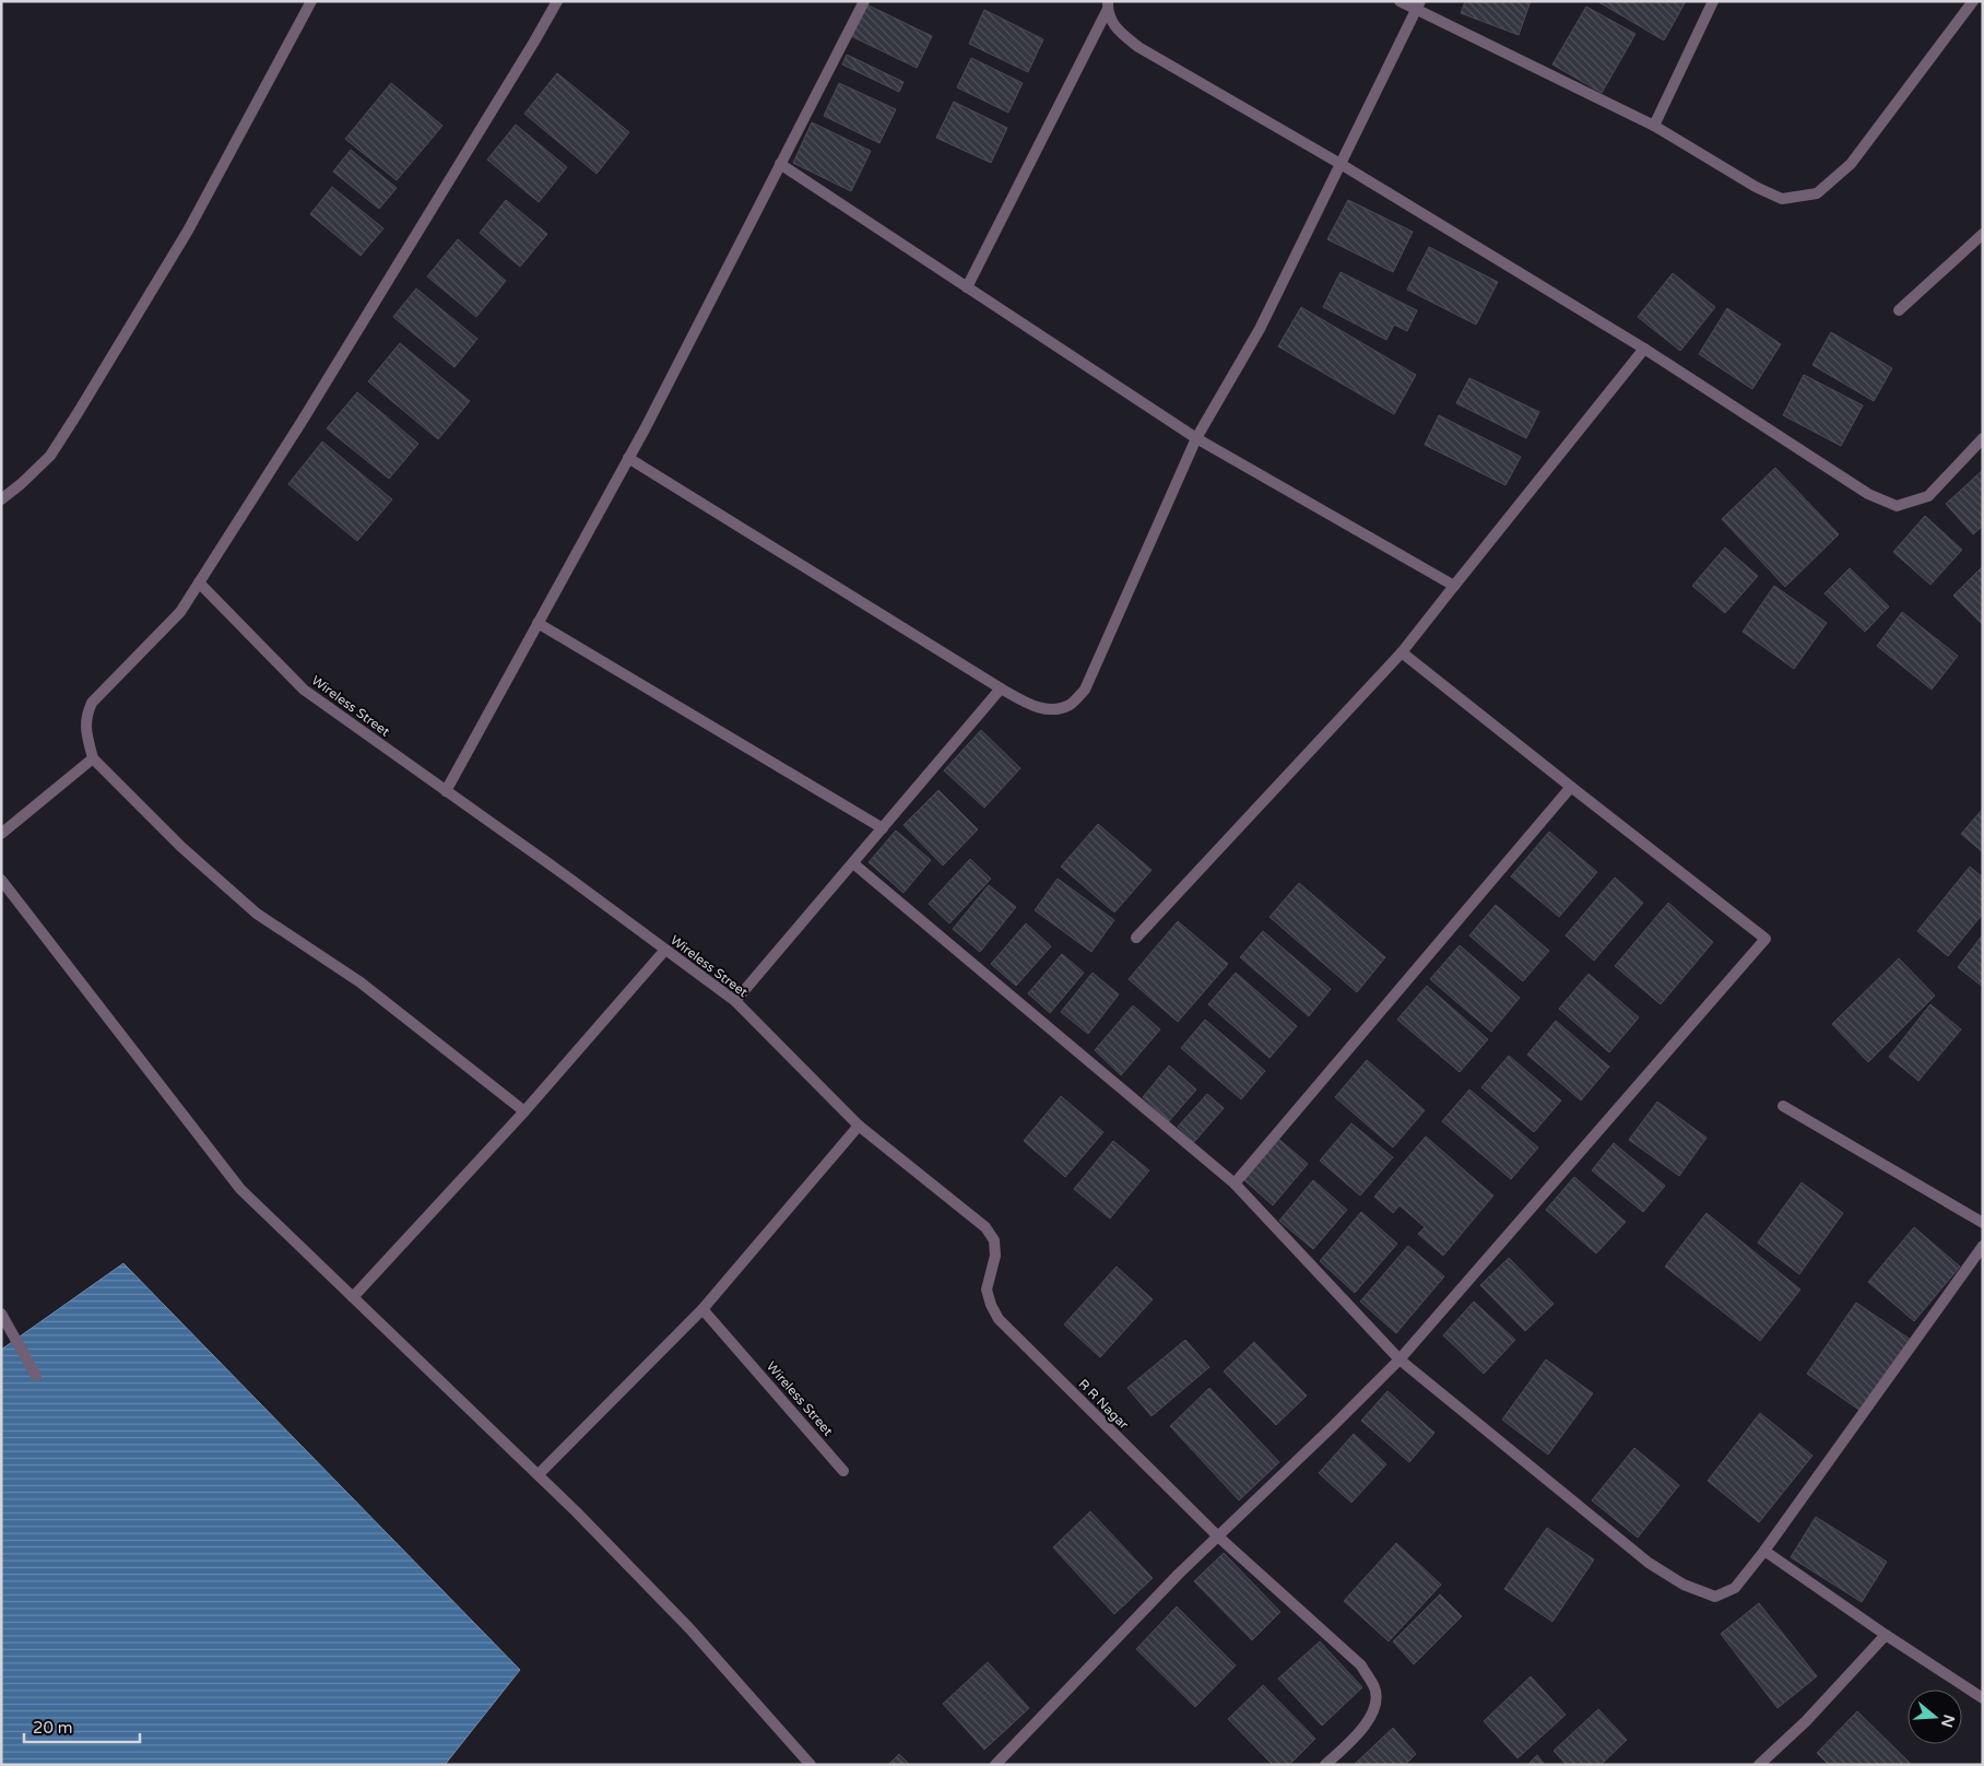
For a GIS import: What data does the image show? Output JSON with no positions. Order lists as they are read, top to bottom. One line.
{"streets":{"street":["Wireless Street","R R Nagar"]},"crossings":[["Wireless Street","R R Nagar"]],"scale_bar":"20 m","north":"right"}
